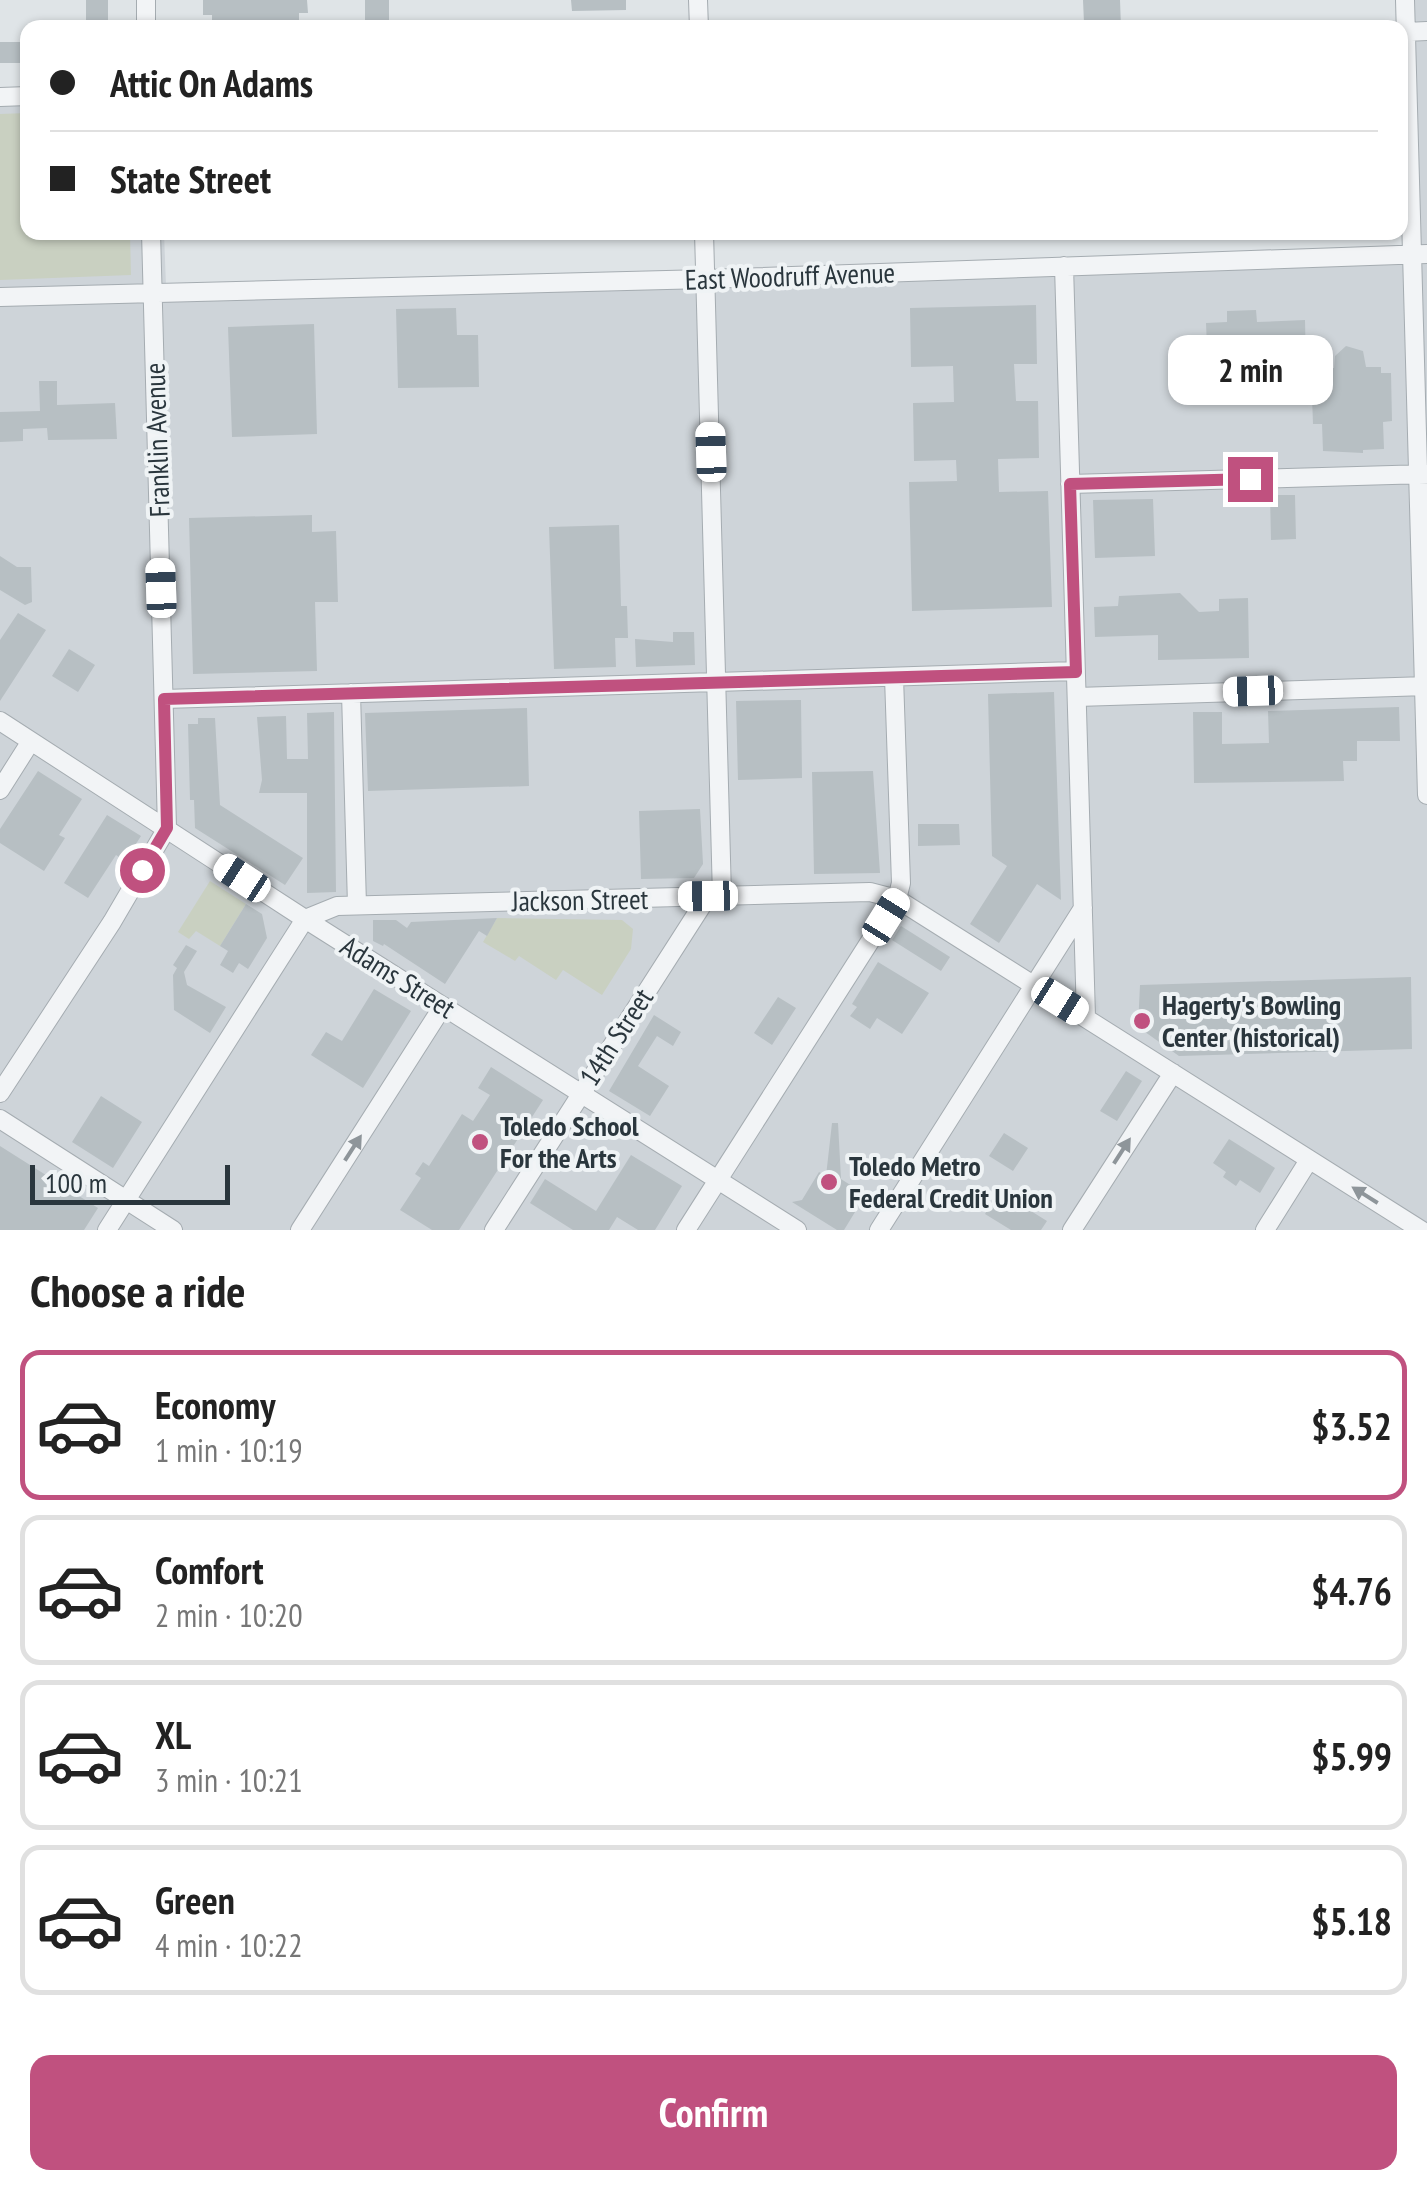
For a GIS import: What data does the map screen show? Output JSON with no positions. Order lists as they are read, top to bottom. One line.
{"streets":{"street":["East Woodruff Avenue","Franklin Avenue","Jackson Street","Adams Street","14th Street"]},"crossings":[["East Woodruff Avenue","Franklin Avenue"],["Franklin Avenue","Adams Street"],["Jackson Street","Adams Street"],["Jackson Street","14th Street"],["Adams Street","14th Street"]],"places":["Hagerty's Bowling Center (historical)","Toledo School For the Arts","Toledo Metro Federal Credit Union"],"scale_bar":"100 m","page":{"banner":["Attic On Adams","State Street"],"bubble":"2 min","scale":"100 m","heading":"Choose a ride","list":[{"name":"Economy","note":"1 min · 10:19","value":"$3.52"},{"name":"Comfort","note":"2 min · 10:20","value":"$4.76"},{"name":"XL","note":"3 min · 10:21","value":"$5.99"},{"name":"Green","note":"4 min · 10:22","value":"$5.18"}],"buttons":"Confirm"}}
